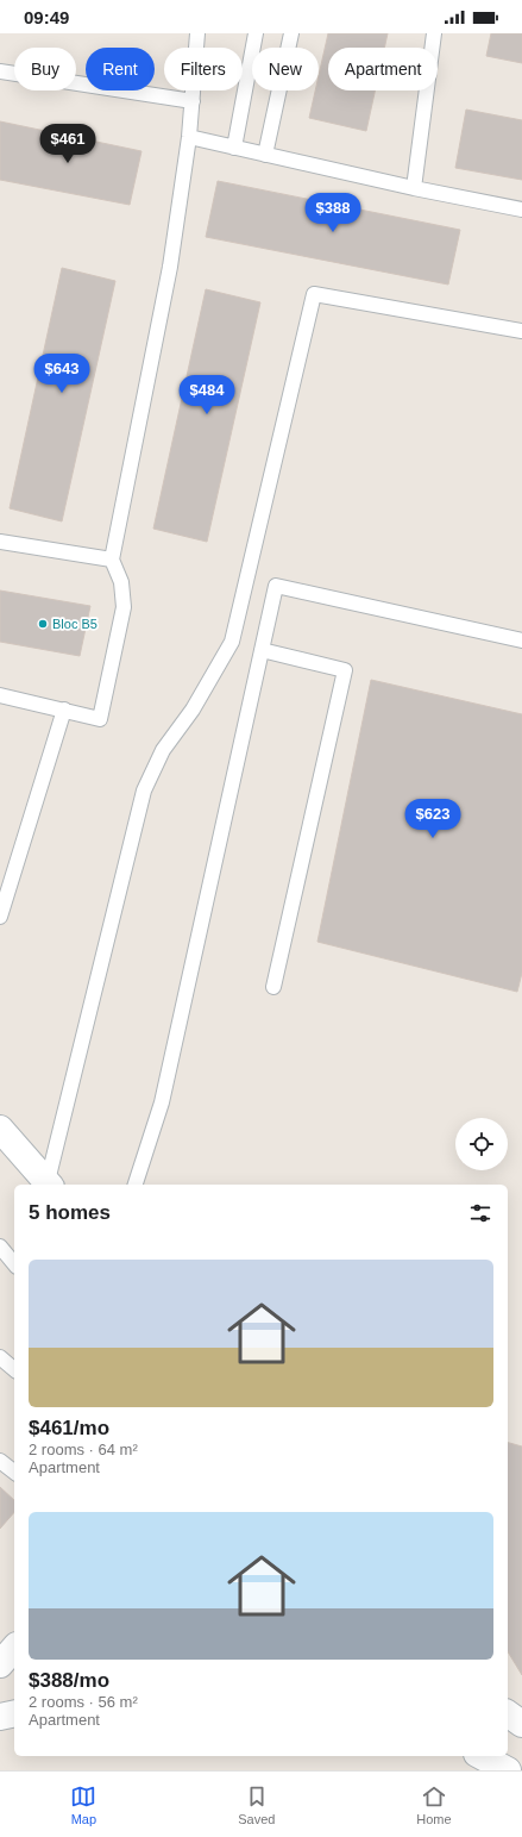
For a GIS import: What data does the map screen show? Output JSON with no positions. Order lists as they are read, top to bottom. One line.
{"places":["Bloc B5"],"page":{"status":"09:49","chip":["Buy","Rent","Filters","New","Apartment"],"price":["$461","$388","$643","$484","$623"],"heading":"5 homes","list":[{"name":"$461/mo","note":"2 rooms · 64 m² · Apartment"},{"name":"$388/mo","note":"2 rooms · 56 m² · Apartment"}],"tabs":["Map","Saved","Home"]}}
